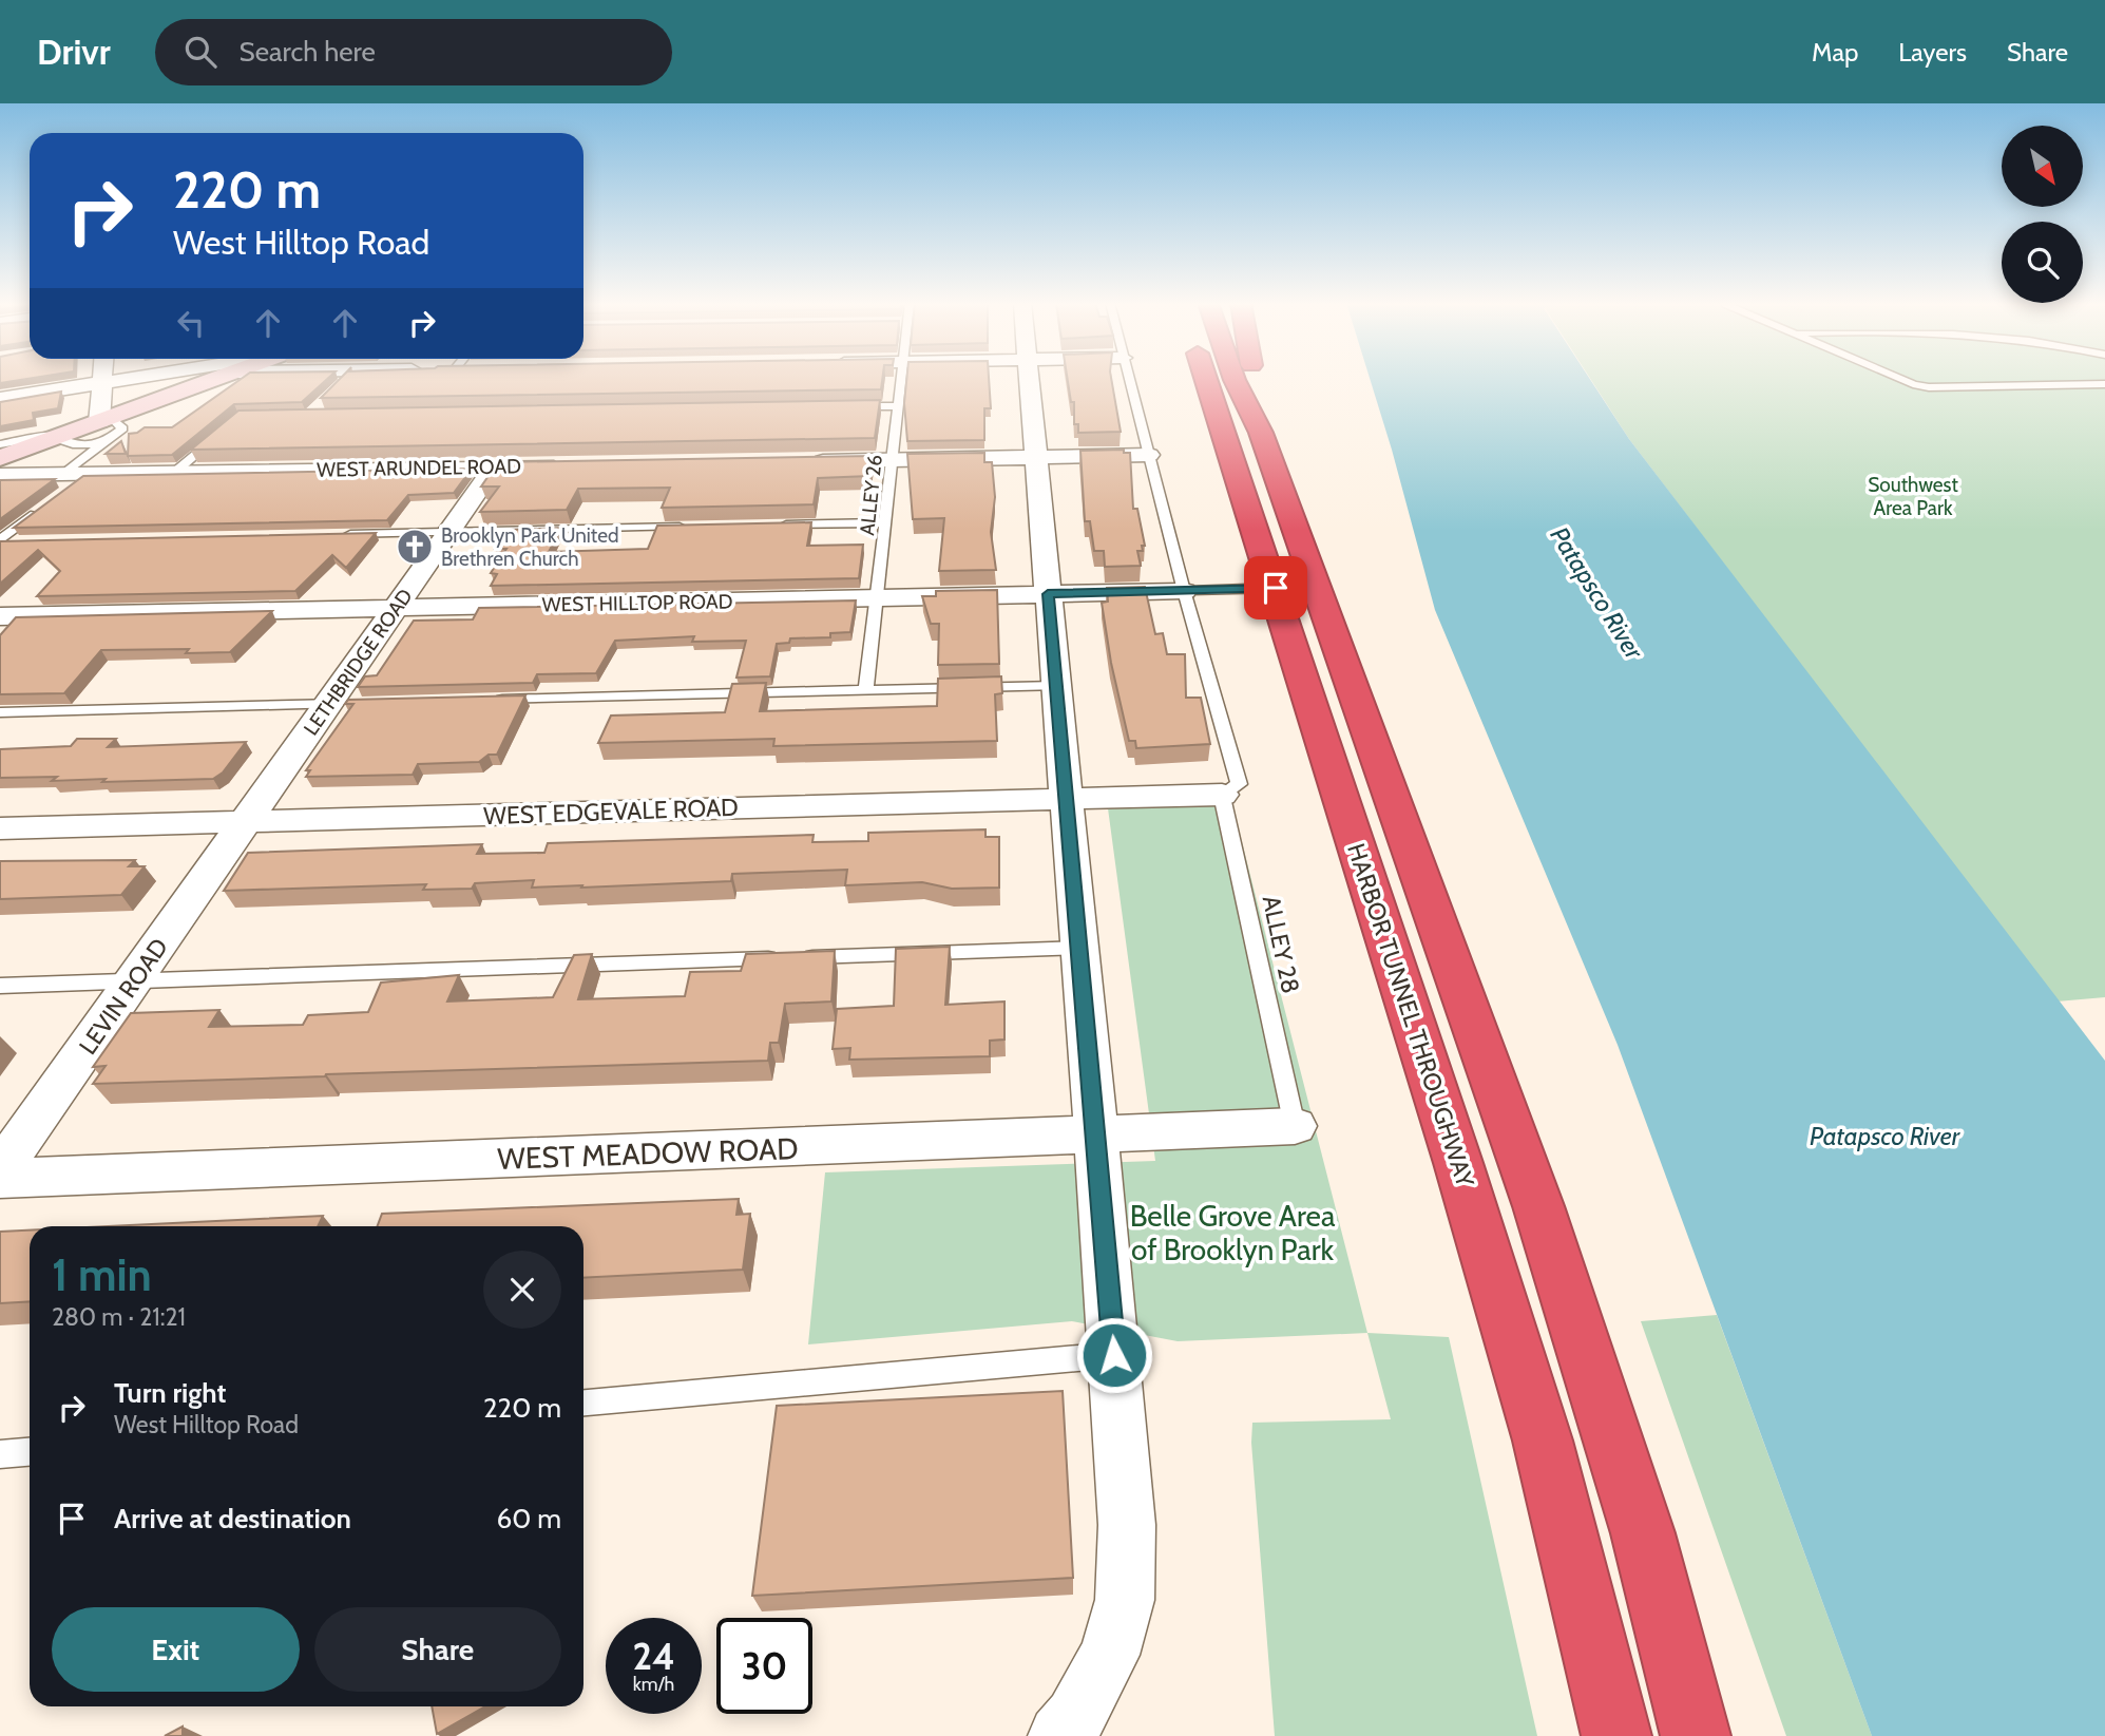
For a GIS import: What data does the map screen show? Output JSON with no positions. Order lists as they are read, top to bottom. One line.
{"streets":{"highway":["HARBOR TUNNEL THROUGHWAY"],"street":["WEST ARUNDEL ROAD","WEST HILLTOP ROAD","LETHBRIDGE ROAD","WEST EDGEVALE ROAD","LEVIN ROAD","WEST MEADOW ROAD"],"lane":["ALLEY 26","ALLEY 28"]},"crossings":[["WEST ARUNDEL ROAD","LETHBRIDGE ROAD"],["ALLEY 26","WEST HILLTOP ROAD"],["WEST HILLTOP ROAD","LETHBRIDGE ROAD"],["WEST HILLTOP ROAD","ALLEY 28"],["WEST HILLTOP ROAD","HARBOR TUNNEL THROUGHWAY"],["LETHBRIDGE ROAD","WEST EDGEVALE ROAD"],["LETHBRIDGE ROAD","LEVIN ROAD"],["WEST EDGEVALE ROAD","ALLEY 28"],["WEST EDGEVALE ROAD","LEVIN ROAD"],["ALLEY 28","WEST MEADOW ROAD"]],"water":["Patapsco River"],"parks":["Southwest Area Park","Belle Grove Area of Brooklyn Park"],"places":{"church":["Brooklyn Park United Brethren Church"]},"north":"bottom right","page":{"header":"Drivr","search":"Search here","nav":["Map","Layers","Share"],"turn":["220 m","West Hilltop Road"],"heading":["1 min","280 m · 21:21"],"list":[{"name":"Turn right","note":"West Hilltop Road","value":"220 m"},{"name":"Arrive at destination","value":"60 m"}],"buttons":["Exit","Share"],"speed":"24 km/h","limit":"30"}}
